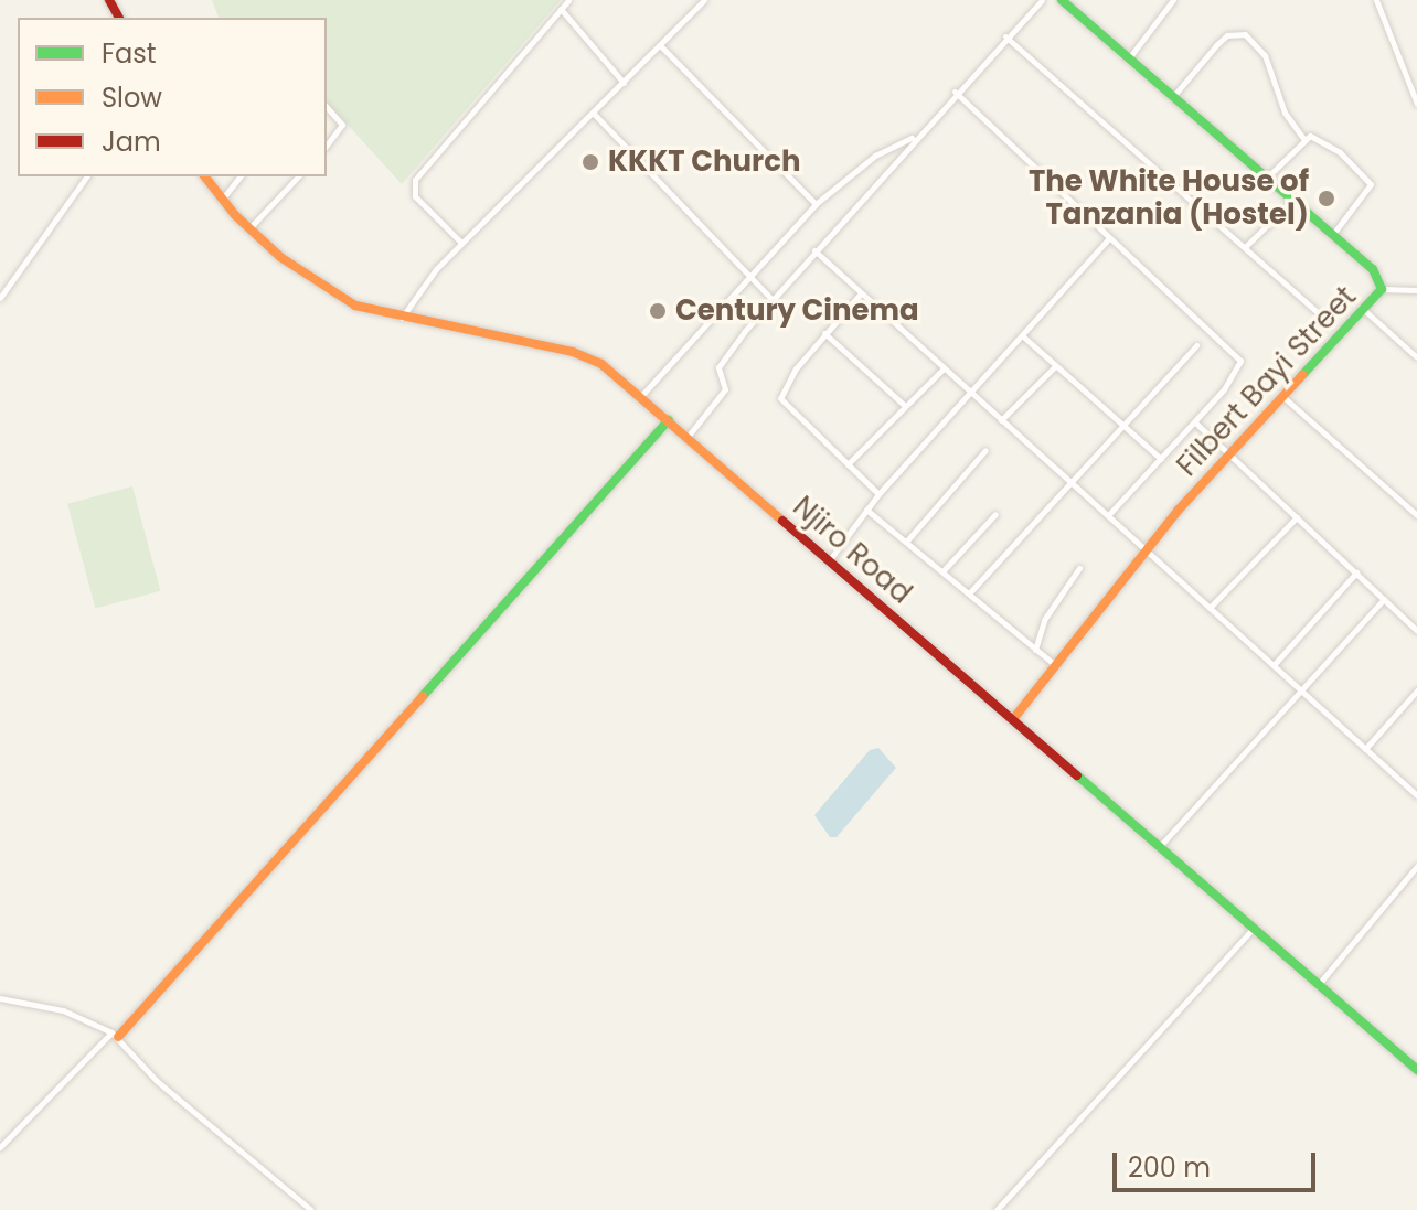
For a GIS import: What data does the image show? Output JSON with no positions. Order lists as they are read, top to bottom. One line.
{"streets":{"street":["Filbert Bayi Street","Njiro Road"]},"crossings":[["Filbert Bayi Street","Njiro Road"]],"places":["KKKT Church","The White House of Tanzania (Hostel)","Century Cinema"],"legend":["Fast","Slow","Jam"],"scale_bar":"200 m"}
